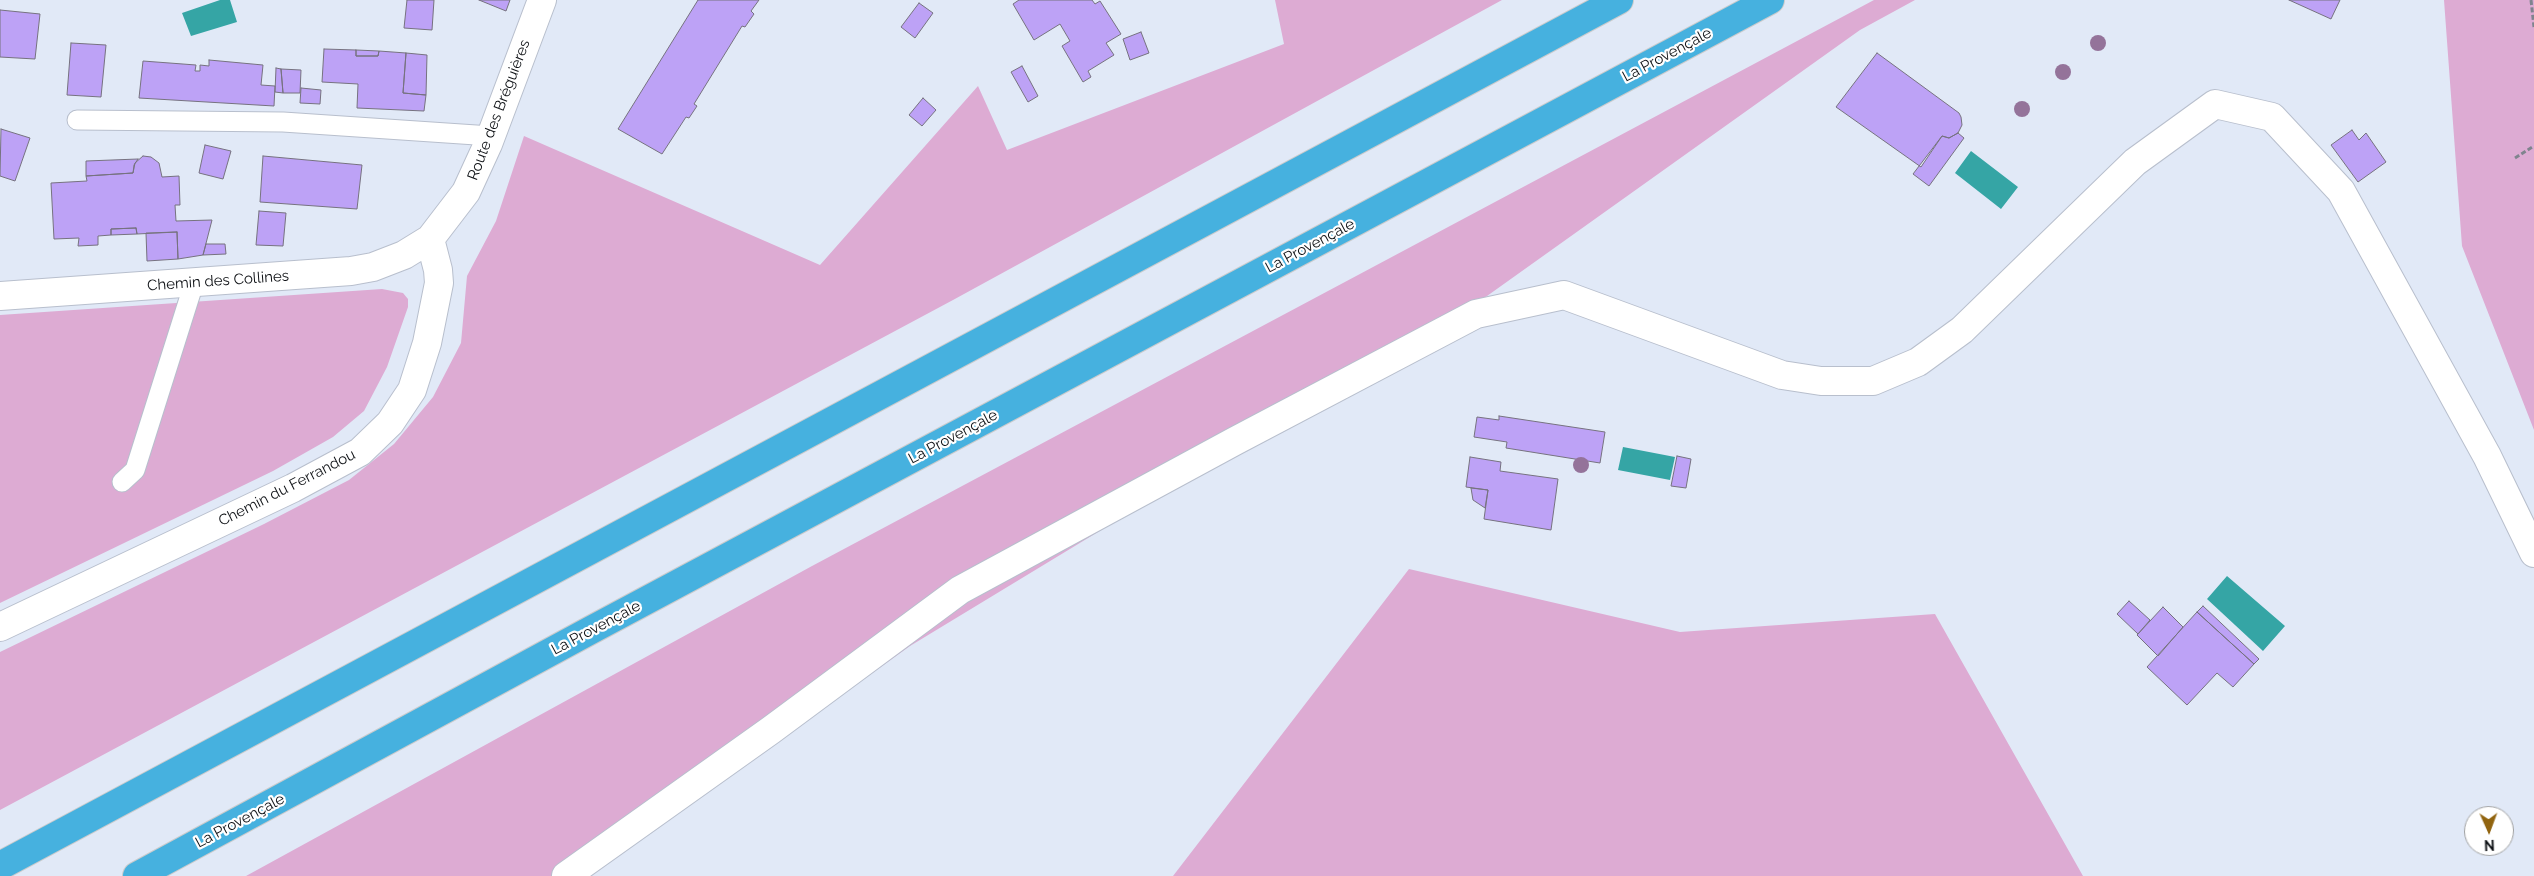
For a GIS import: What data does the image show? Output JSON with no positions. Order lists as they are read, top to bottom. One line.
{"streets":{"highway":["La Provençale"],"street":["Route des Bréguières","Chemin des Collines","Chemin du Ferrandou"]},"crossings":[["Route des Bréguières","Chemin des Collines"],["Route des Bréguières","Chemin du Ferrandou"],["Chemin des Collines","Chemin du Ferrandou"]],"north":"bottom"}
